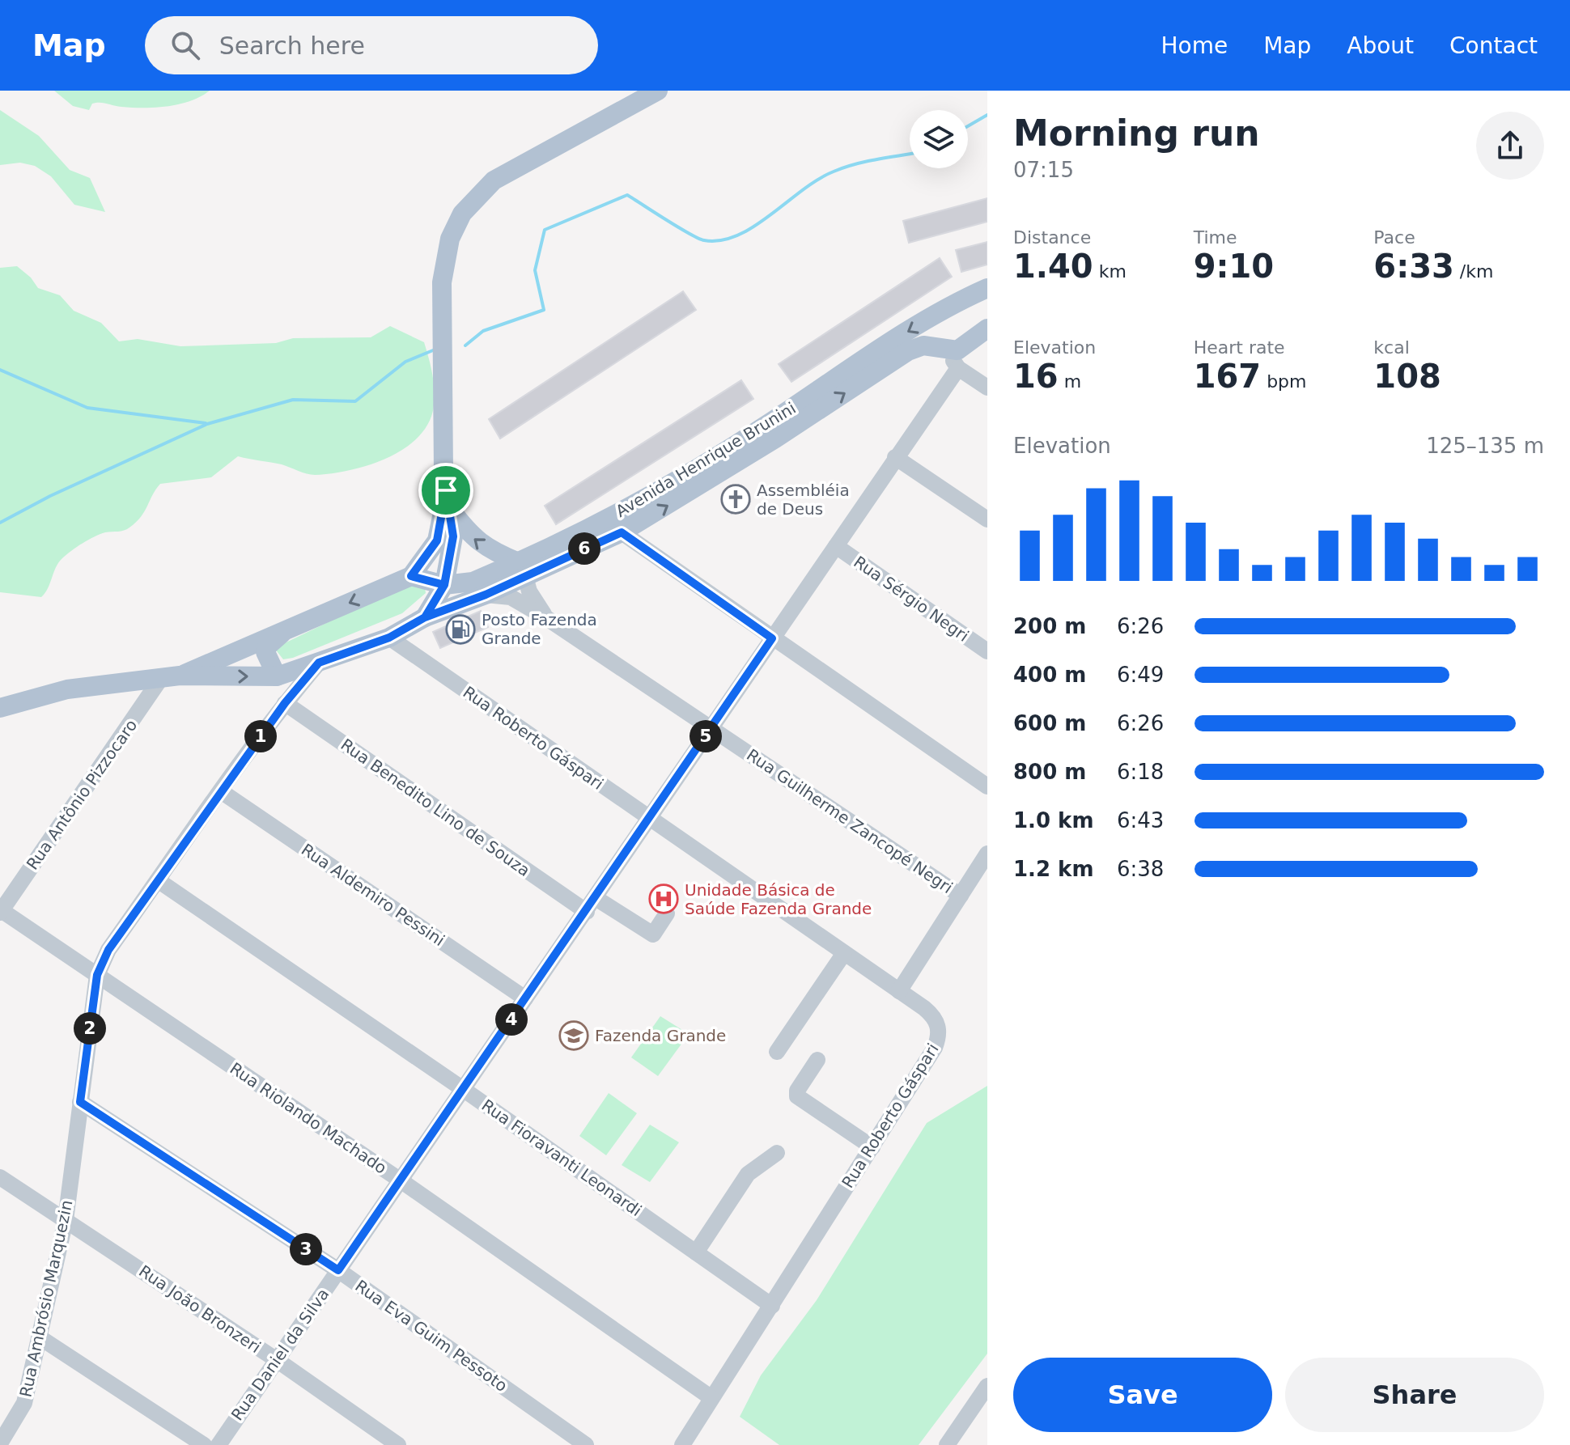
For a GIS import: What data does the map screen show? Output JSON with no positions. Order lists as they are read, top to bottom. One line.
{"streets":{"main road":["Avenida Henrique Brunini"],"street":["Rua Sérgio Negri","Rua Roberto Gáspari","Rua Antônio Pizzocaro","Rua Benedito Lino de Souza","Rua Guilherme Zancopé Negri","Rua Aldemiro Pessini","Rua Riolando Machado","Rua Fioravanti Leonardi","Rua Ambrósio Marquezin","Rua João Bronzeri","Rua Eva Guim Pessoto","Rua Daniel da Silva"]},"crossings":[["Avenida Henrique Brunini","Rua Roberto Gáspari"],["Avenida Henrique Brunini","Rua Antônio Pizzocaro"],["Avenida Henrique Brunini","Rua Guilherme Zancopé Negri"],["Avenida Henrique Brunini","Rua Ambrósio Marquezin"],["Rua Sérgio Negri","Rua Daniel da Silva"],["Rua Roberto Gáspari","Rua Riolando Machado"],["Rua Roberto Gáspari","Rua Fioravanti Leonardi"],["Rua Roberto Gáspari","Rua Daniel da Silva"],["Rua Antônio Pizzocaro","Rua Riolando Machado"],["Rua Benedito Lino de Souza","Rua Ambrósio Marquezin"],["Rua Benedito Lino de Souza","Rua Daniel da Silva"],["Rua Guilherme Zancopé Negri","Rua Daniel da Silva"],["Rua Aldemiro Pessini","Rua Ambrósio Marquezin"],["Rua Aldemiro Pessini","Rua Daniel da Silva"],["Rua Riolando Machado","Rua Ambrósio Marquezin"],["Rua Riolando Machado","Rua Daniel da Silva"],["Rua Fioravanti Leonardi","Rua Ambrósio Marquezin"],["Rua Fioravanti Leonardi","Rua Daniel da Silva"],["Rua Ambrósio Marquezin","Rua João Bronzeri"],["Rua Ambrósio Marquezin","Rua Eva Guim Pessoto"],["Rua João Bronzeri","Rua Daniel da Silva"],["Rua Eva Guim Pessoto","Rua Daniel da Silva"]],"places":{"church":["Assembléia de Deus"],"fuel station":["Posto Fazenda Grande"],"hospital":["Unidade Básica de Saúde Fazenda Grande"],"school or university":["Fazenda Grande"]},"page":{"header":"Map","search":"Search here","nav":["Home","Map","About","Contact"],"heading":["Morning run","07:15"],"stats":[["Distance","1.40 km"],["Time","9:10"],["Pace","6:33 /km"],["Elevation","16 m"],["Heart rate","167 bpm"],["kcal","108"]],"chart":["Elevation","125–135 m"],"pins":["6","1","5","4","2","3"],"list":[{"name":"200 m","note":"6:26"},{"name":"400 m","note":"6:49"},{"name":"600 m","note":"6:26"},{"name":"800 m","note":"6:18"},{"name":"1.0 km","note":"6:43"},{"name":"1.2 km","note":"6:38"}],"buttons":["Save","Share"]}}
